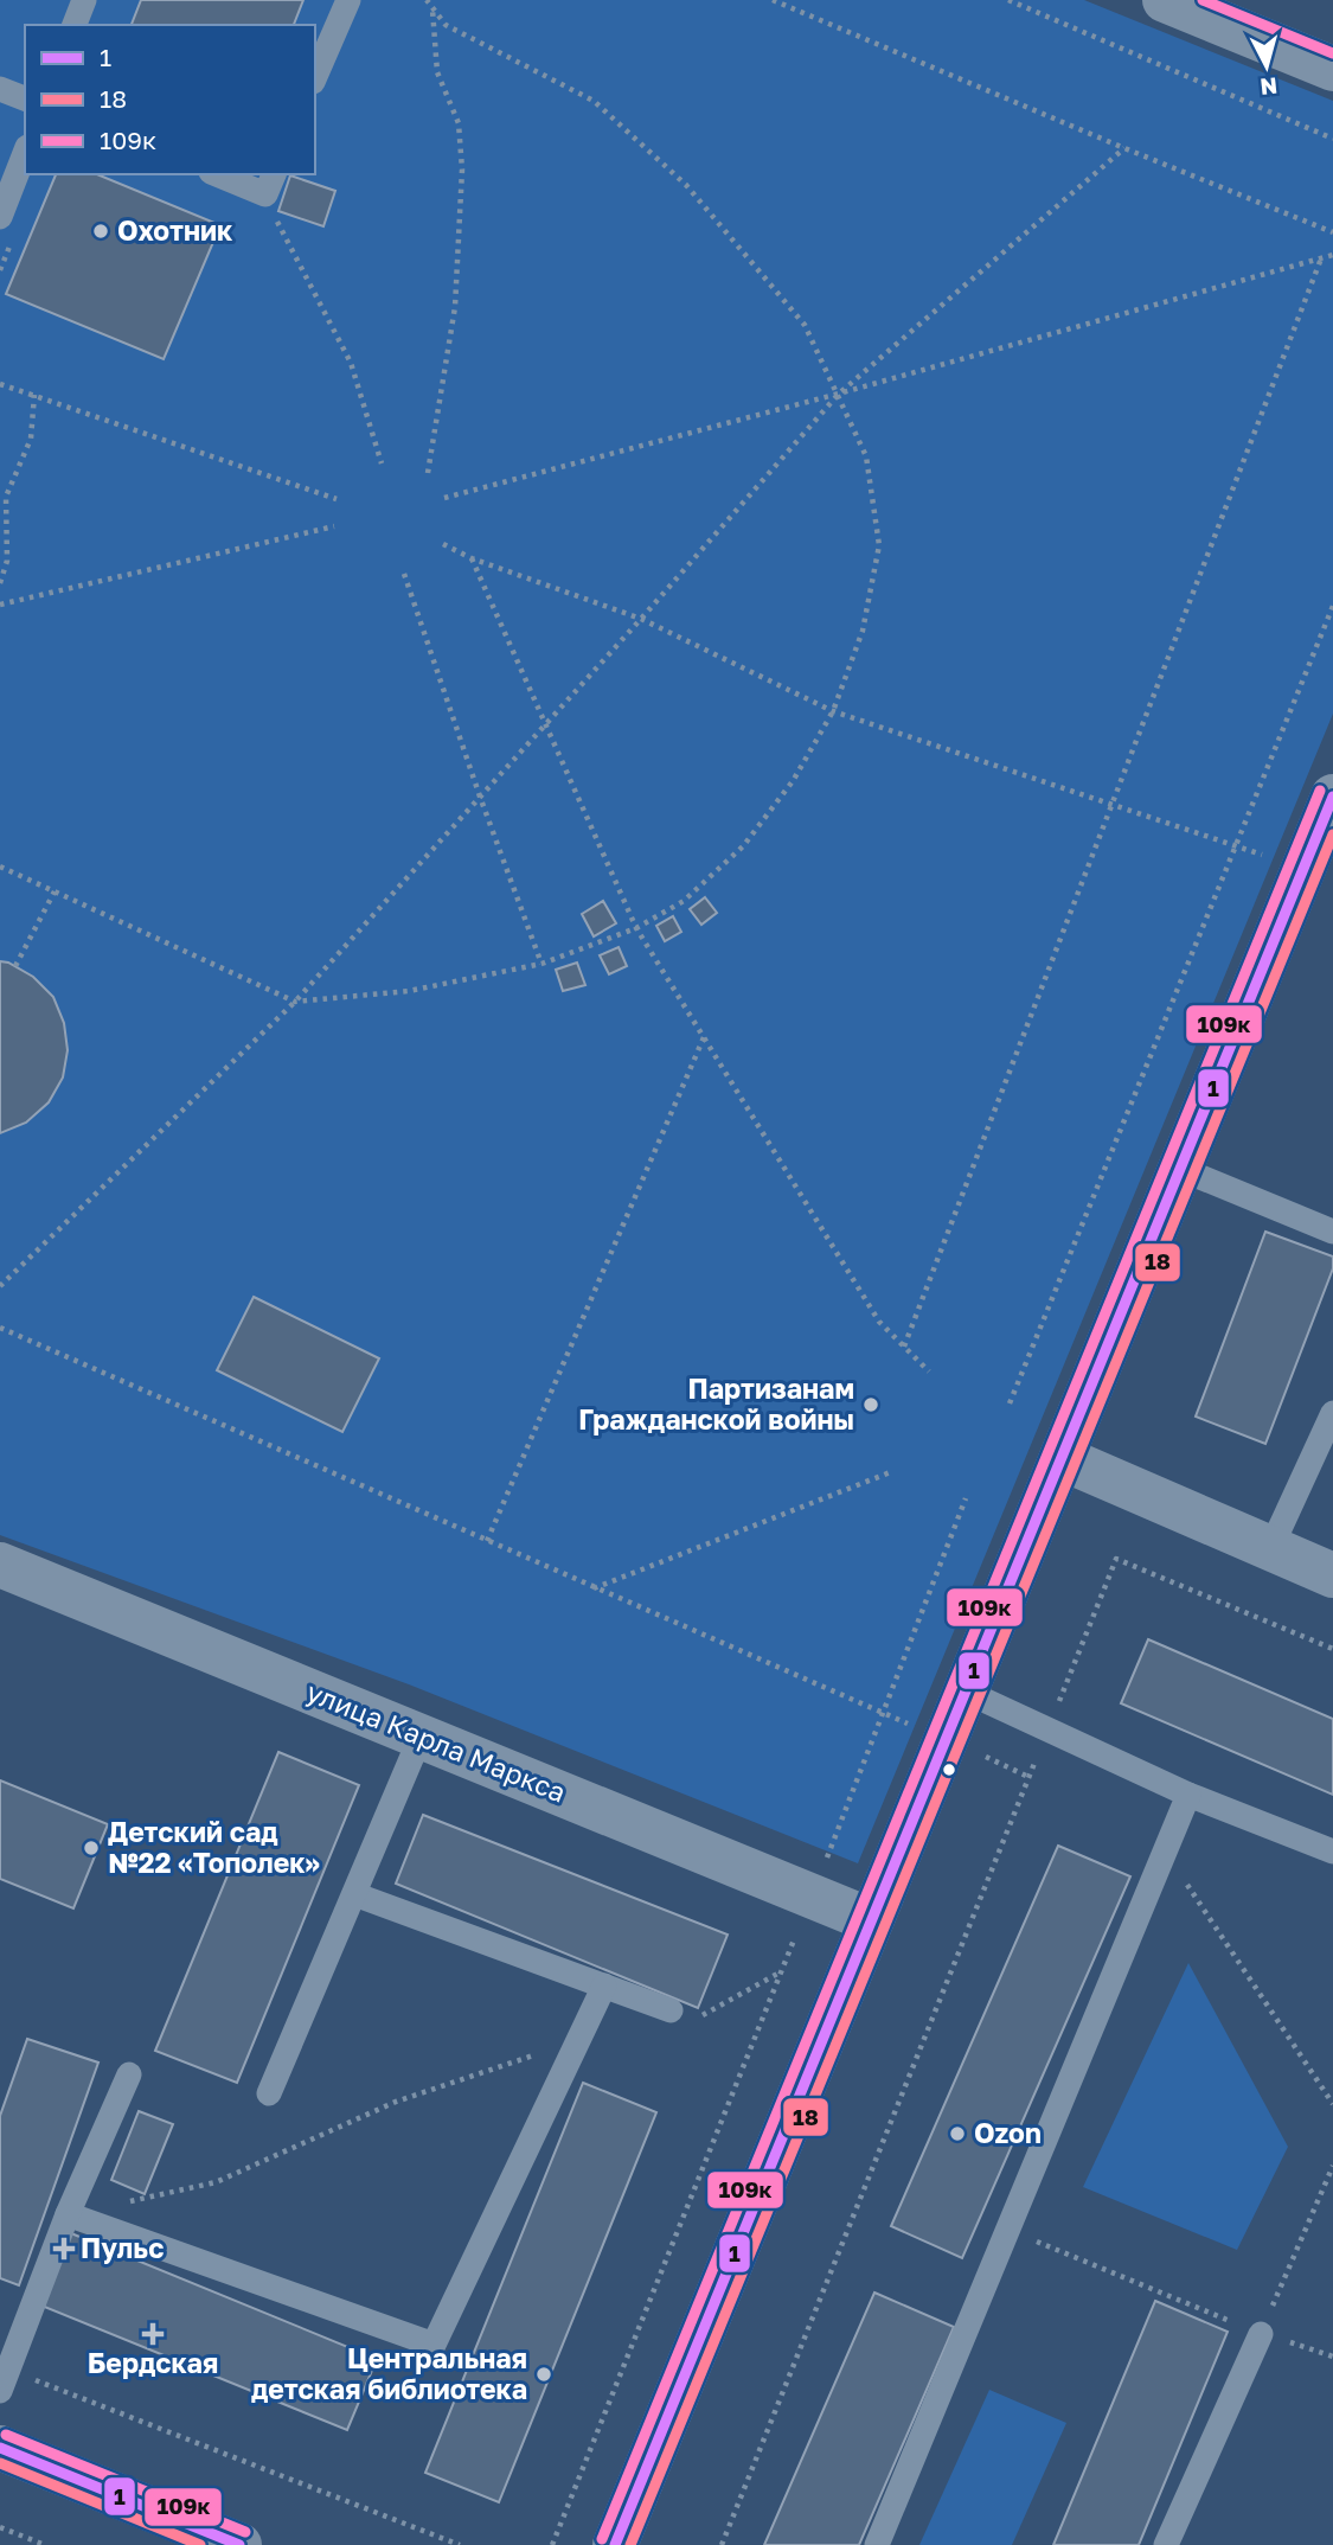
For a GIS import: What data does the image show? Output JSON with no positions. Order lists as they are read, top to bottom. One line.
{"streets":{"street":["улица Карла Маркса"]},"places":{"other":["Охотник","Партизанам Гражданской войны","Детский сад №22 «Тополек»","Ozon","Центральная детская библиотека"],"health":["Пульс","Бердская"]},"lines":["transit line 109к","transit line 1","transit line 18"],"legend":["1","18","109к"],"north":"bottom"}
